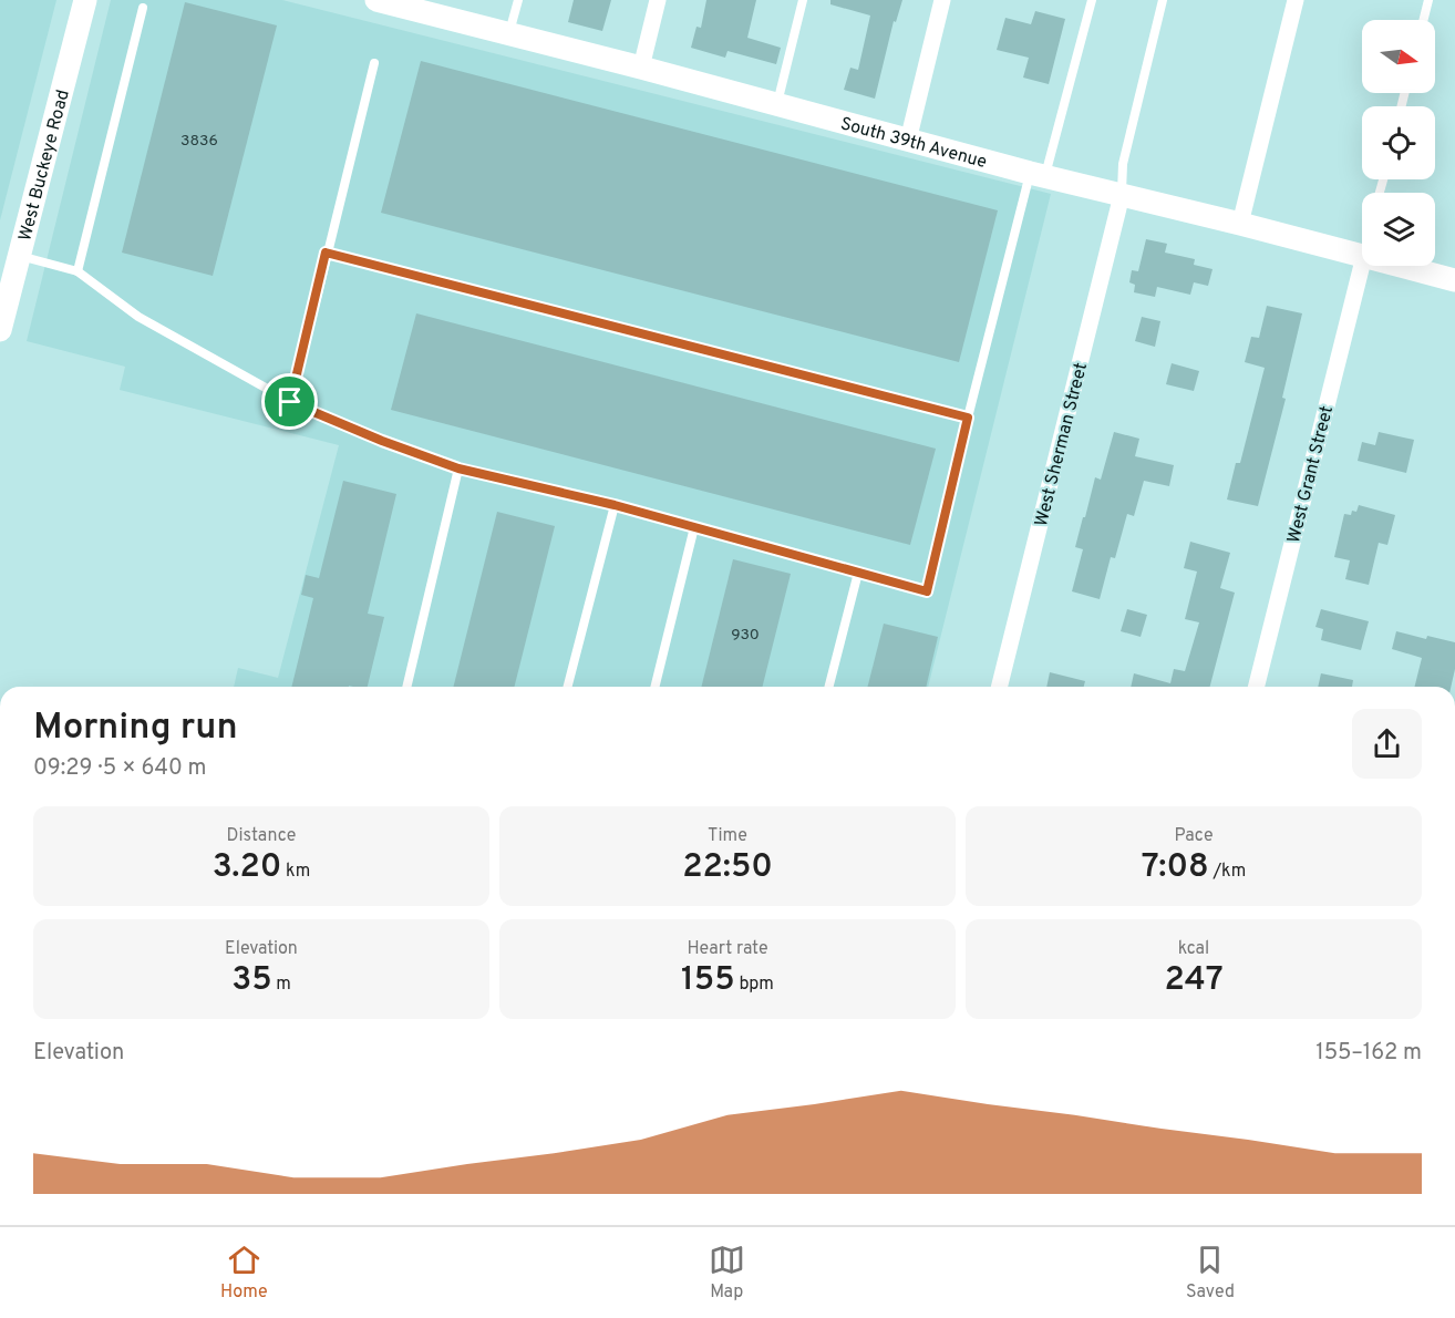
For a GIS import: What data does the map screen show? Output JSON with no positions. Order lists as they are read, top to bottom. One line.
{"streets":{"street":["South 39th Avenue","West Buckeye Road","West Sherman Street","West Grant Street"]},"crossings":[["South 39th Avenue","West Sherman Street"]],"house_numbers":["3836","930"],"north":"right","page":{"heading":["Morning run","09:29 · 5 × 640 m"],"stats":[["Distance","3.20 km"],["Time","22:50"],["Pace","7:08 /km"],["Elevation","35 m"],["Heart rate","155 bpm"],["kcal","247"]],"chart":["Elevation","155–162 m"],"tabs":["Home","Map","Saved"]}}
